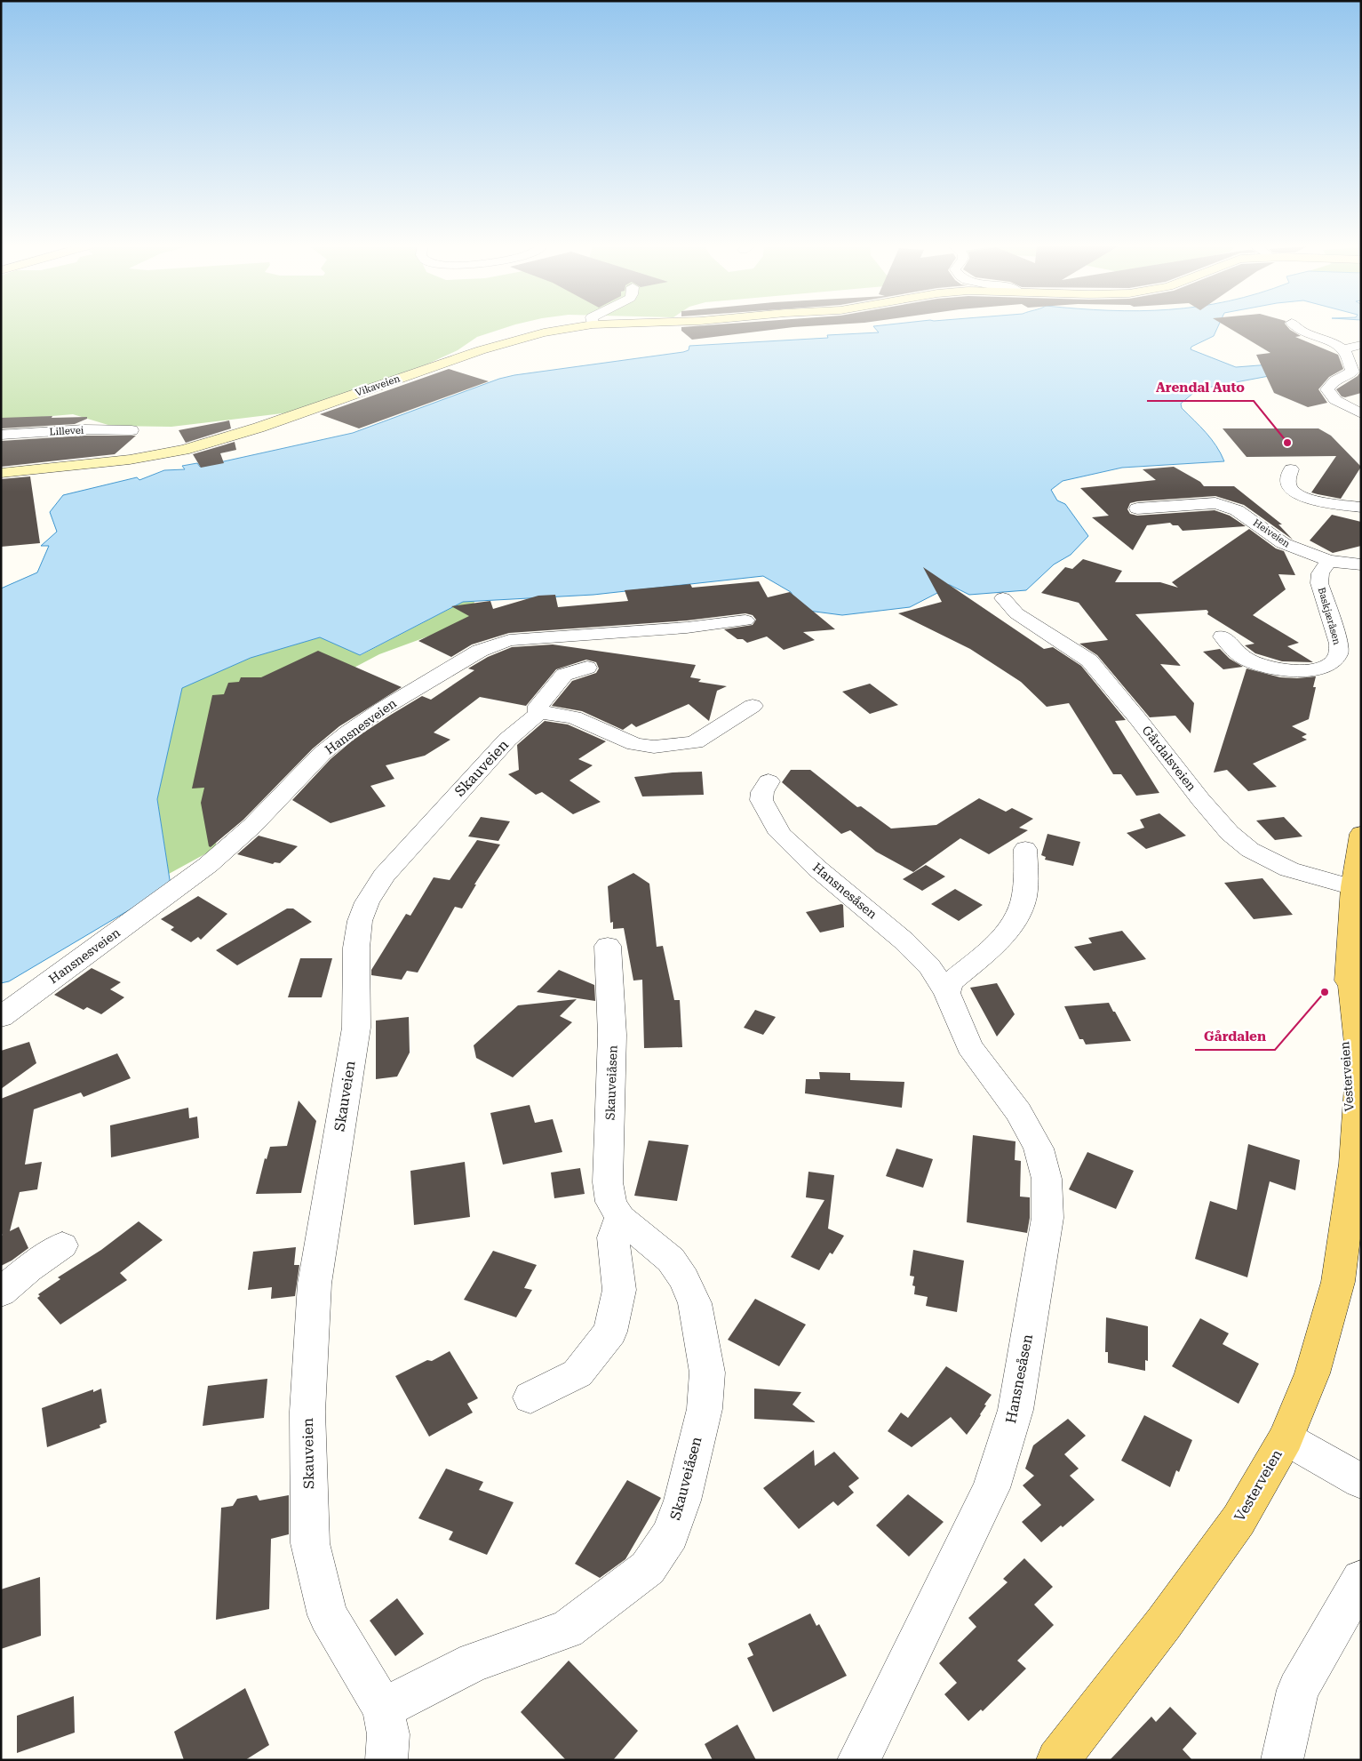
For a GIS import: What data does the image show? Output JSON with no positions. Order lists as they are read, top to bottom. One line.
{"streets":{"main road":["Vikaveien","Vesterveien"],"street":["Lillevei","Heiveien","Baskjæråsen","Hansnesveien","Gårdalsveien","Skauveien","Hansnesåsen","Skauveiåsen"]},"crossings":[["Heiveien","Baskjæråsen"],["Gårdalsveien","Vesterveien"],["Skauveien","Skauveiåsen"]],"places":["Arendal Auto","Gårdalen"]}
